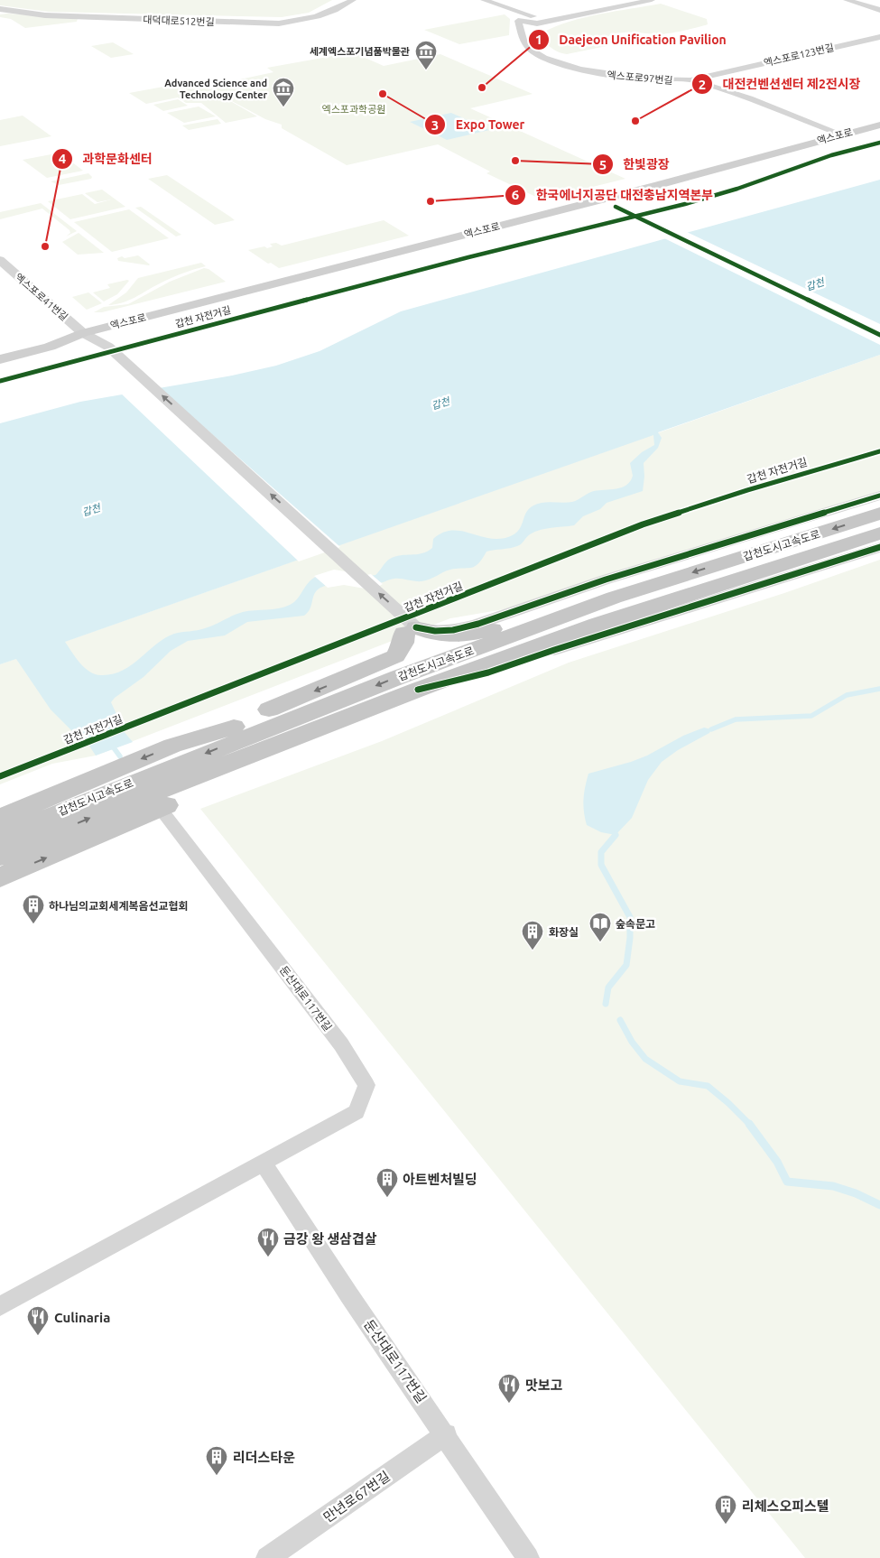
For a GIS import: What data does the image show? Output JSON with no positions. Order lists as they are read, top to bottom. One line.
{"streets":{"highway":["갑천도시고속도로"],"main road":["엑스포로"],"street":["대덕대로512번길","엑스포로123번길","엑스포로97번길","엑스포로41번길","둔산대로117번길","만년로67번길"],"cycle path":["갑천 자전거길"]},"crossings":[["엑스포로123번길","엑스포로97번길"],["엑스포로97번길","엑스포로"],["엑스포로","엑스포로41번길"],["둔산대로117번길","만년로67번길"]],"water":["갑천"],"parks":["엑스포과학공원"],"places":{"museum":["세계엑스포기념품박물관","Advanced Science and Technology Center"],"other":["Daejeon Unification Pavilion","Expo Tower","대전컨벤션센터 제2전시장","한빛광장","한국에너지공단 대전충남지역본부","과학문화센터"],"building":["하나님의교회세계복음선교협회","화장실","아트벤처빌딩","리더스타운","리체스오피스텔"],"library":["숲속문고"],"restaurant":["금강 왕 생삼겹살","Culinaria","맛보고"]}}
